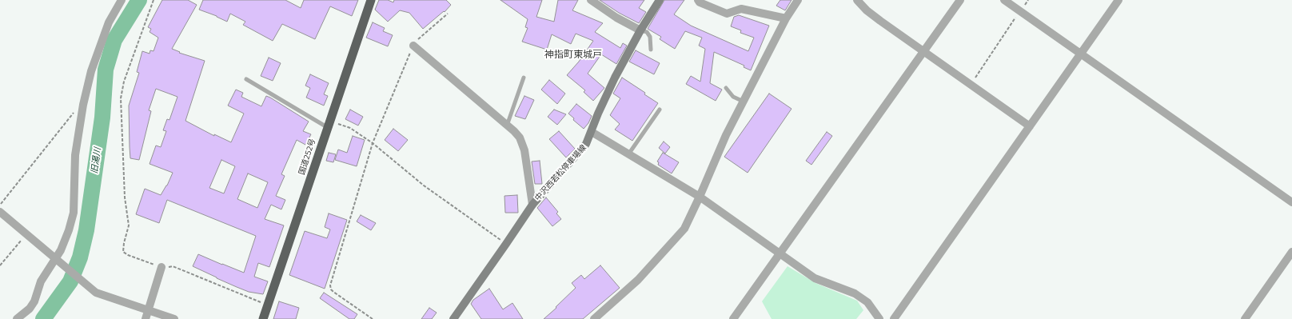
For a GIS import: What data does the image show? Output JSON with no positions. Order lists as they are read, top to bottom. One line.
{"streets":{"highway":["国道252号"],"main road":["中沢西若松停車場線"]},"districts":["神指町東城戸"],"water":["旧湯川"]}
